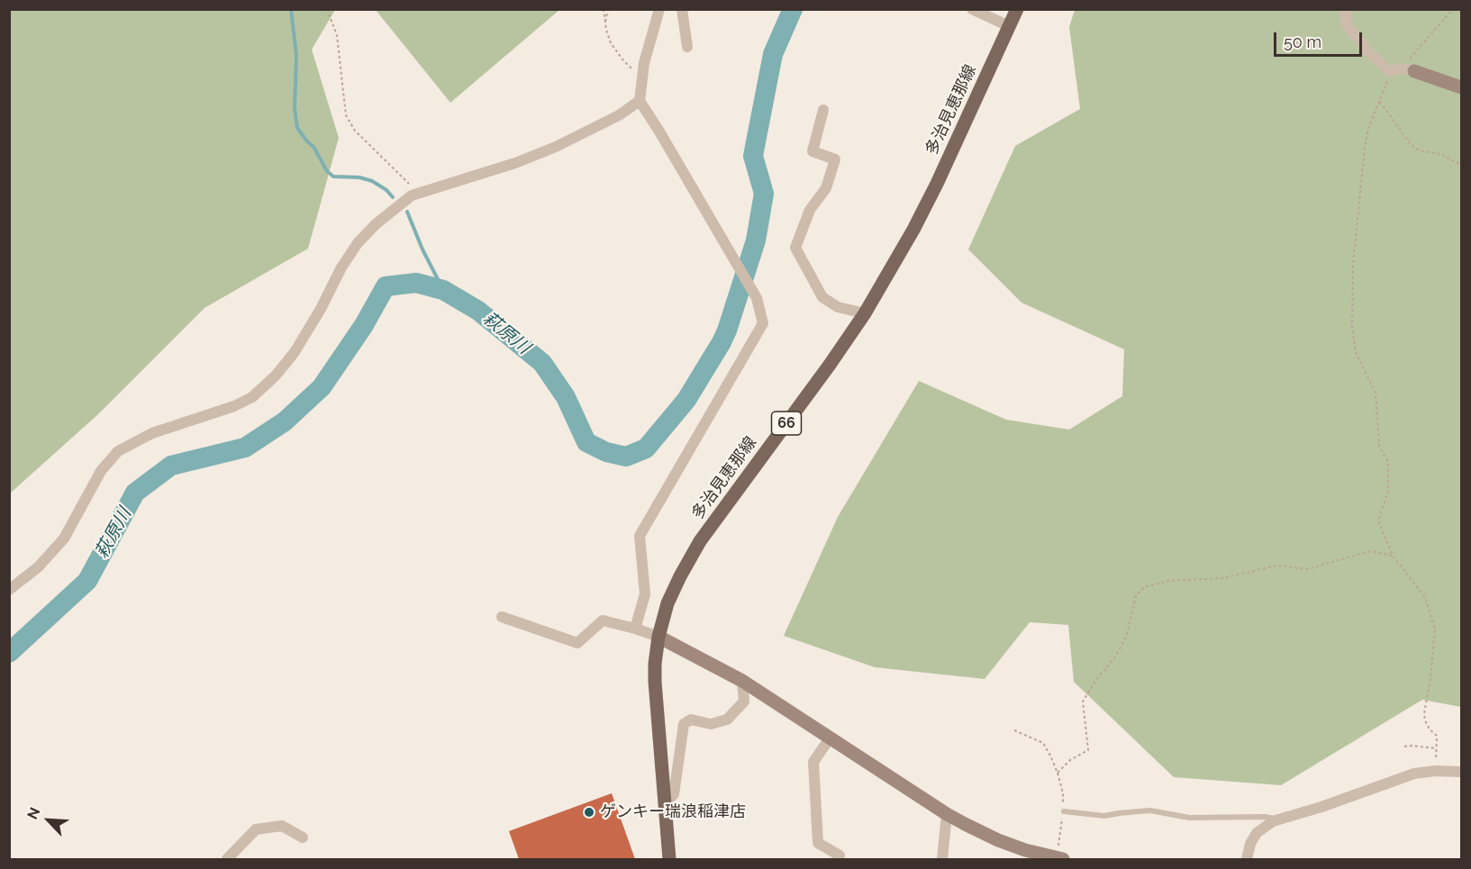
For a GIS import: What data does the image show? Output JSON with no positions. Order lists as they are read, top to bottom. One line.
{"streets":{"main road":["多治見恵那線","66"]},"water":["萩原川"],"places":["ゲンキー瑞浪稲津店"],"scale_bar":"50 m","north":"top left"}
